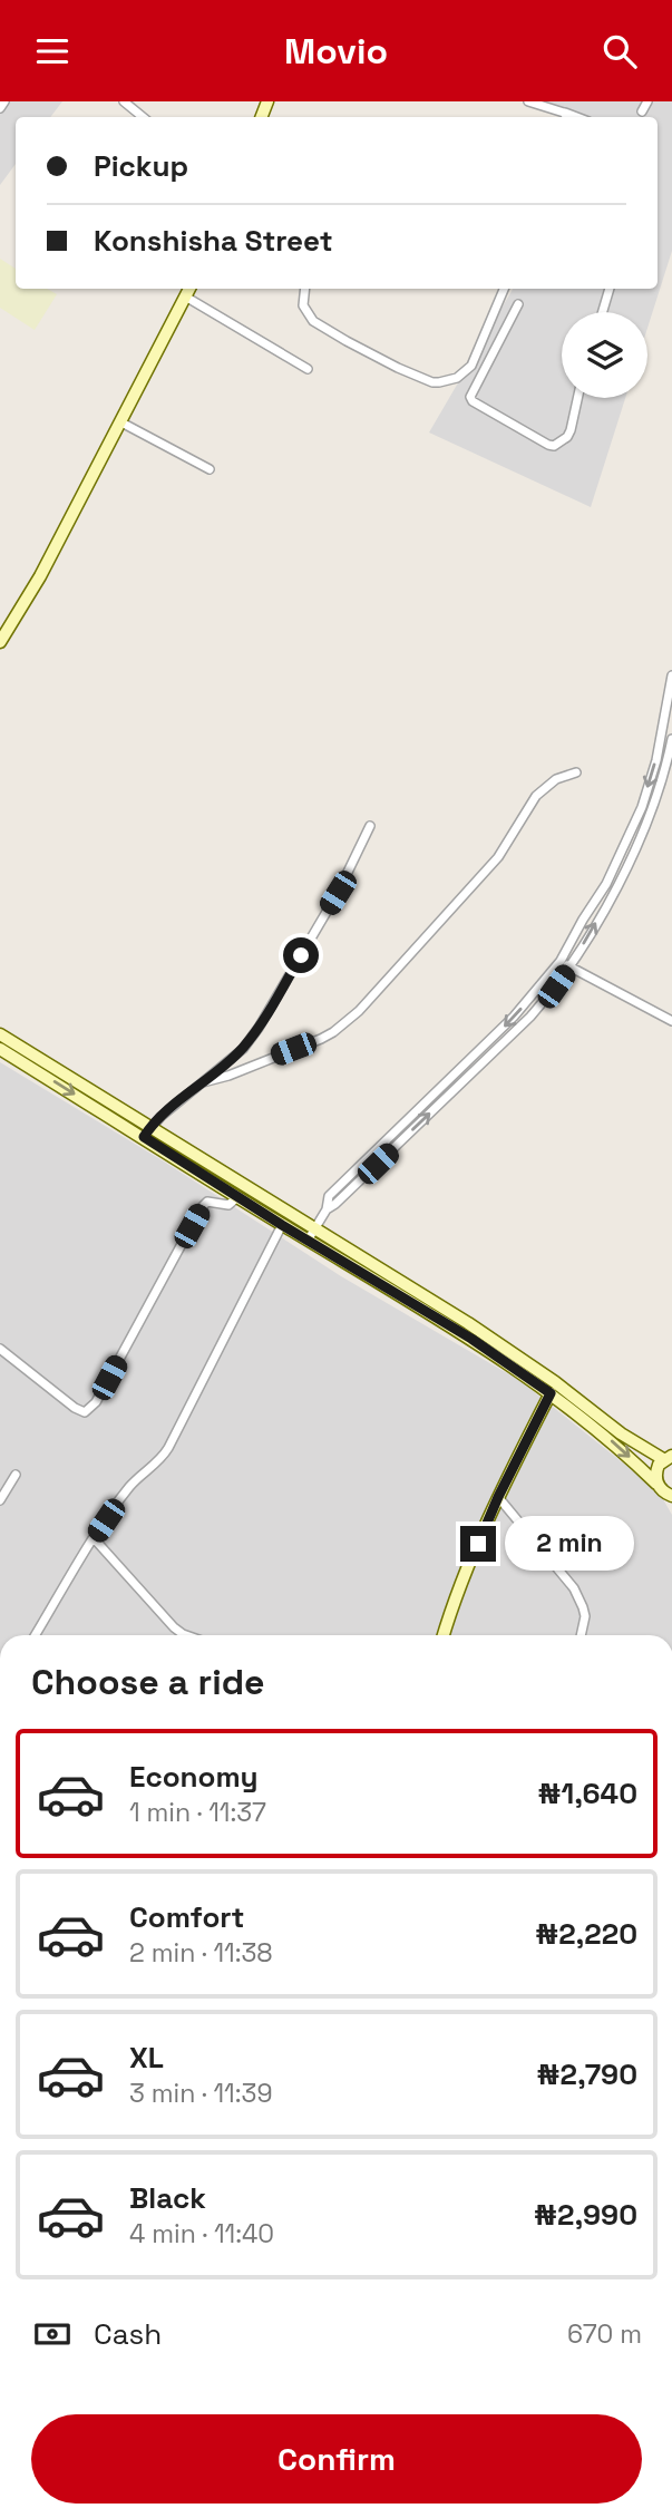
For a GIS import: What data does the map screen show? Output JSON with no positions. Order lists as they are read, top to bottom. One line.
{"page":{"header":"Movio","banner":["Pickup","Konshisha Street"],"bubble":"2 min","heading":"Choose a ride","list":[{"name":"Economy","note":"1 min · 11:37","value":"₦1,640"},{"name":"Comfort","note":"2 min · 11:38","value":"₦2,220"},{"name":"XL","note":"3 min · 11:39","value":"₦2,790"},{"name":"Black","note":"4 min · 11:40","value":"₦2,990"}],"pay":["Cash","670 m"],"buttons":"Confirm"}}
